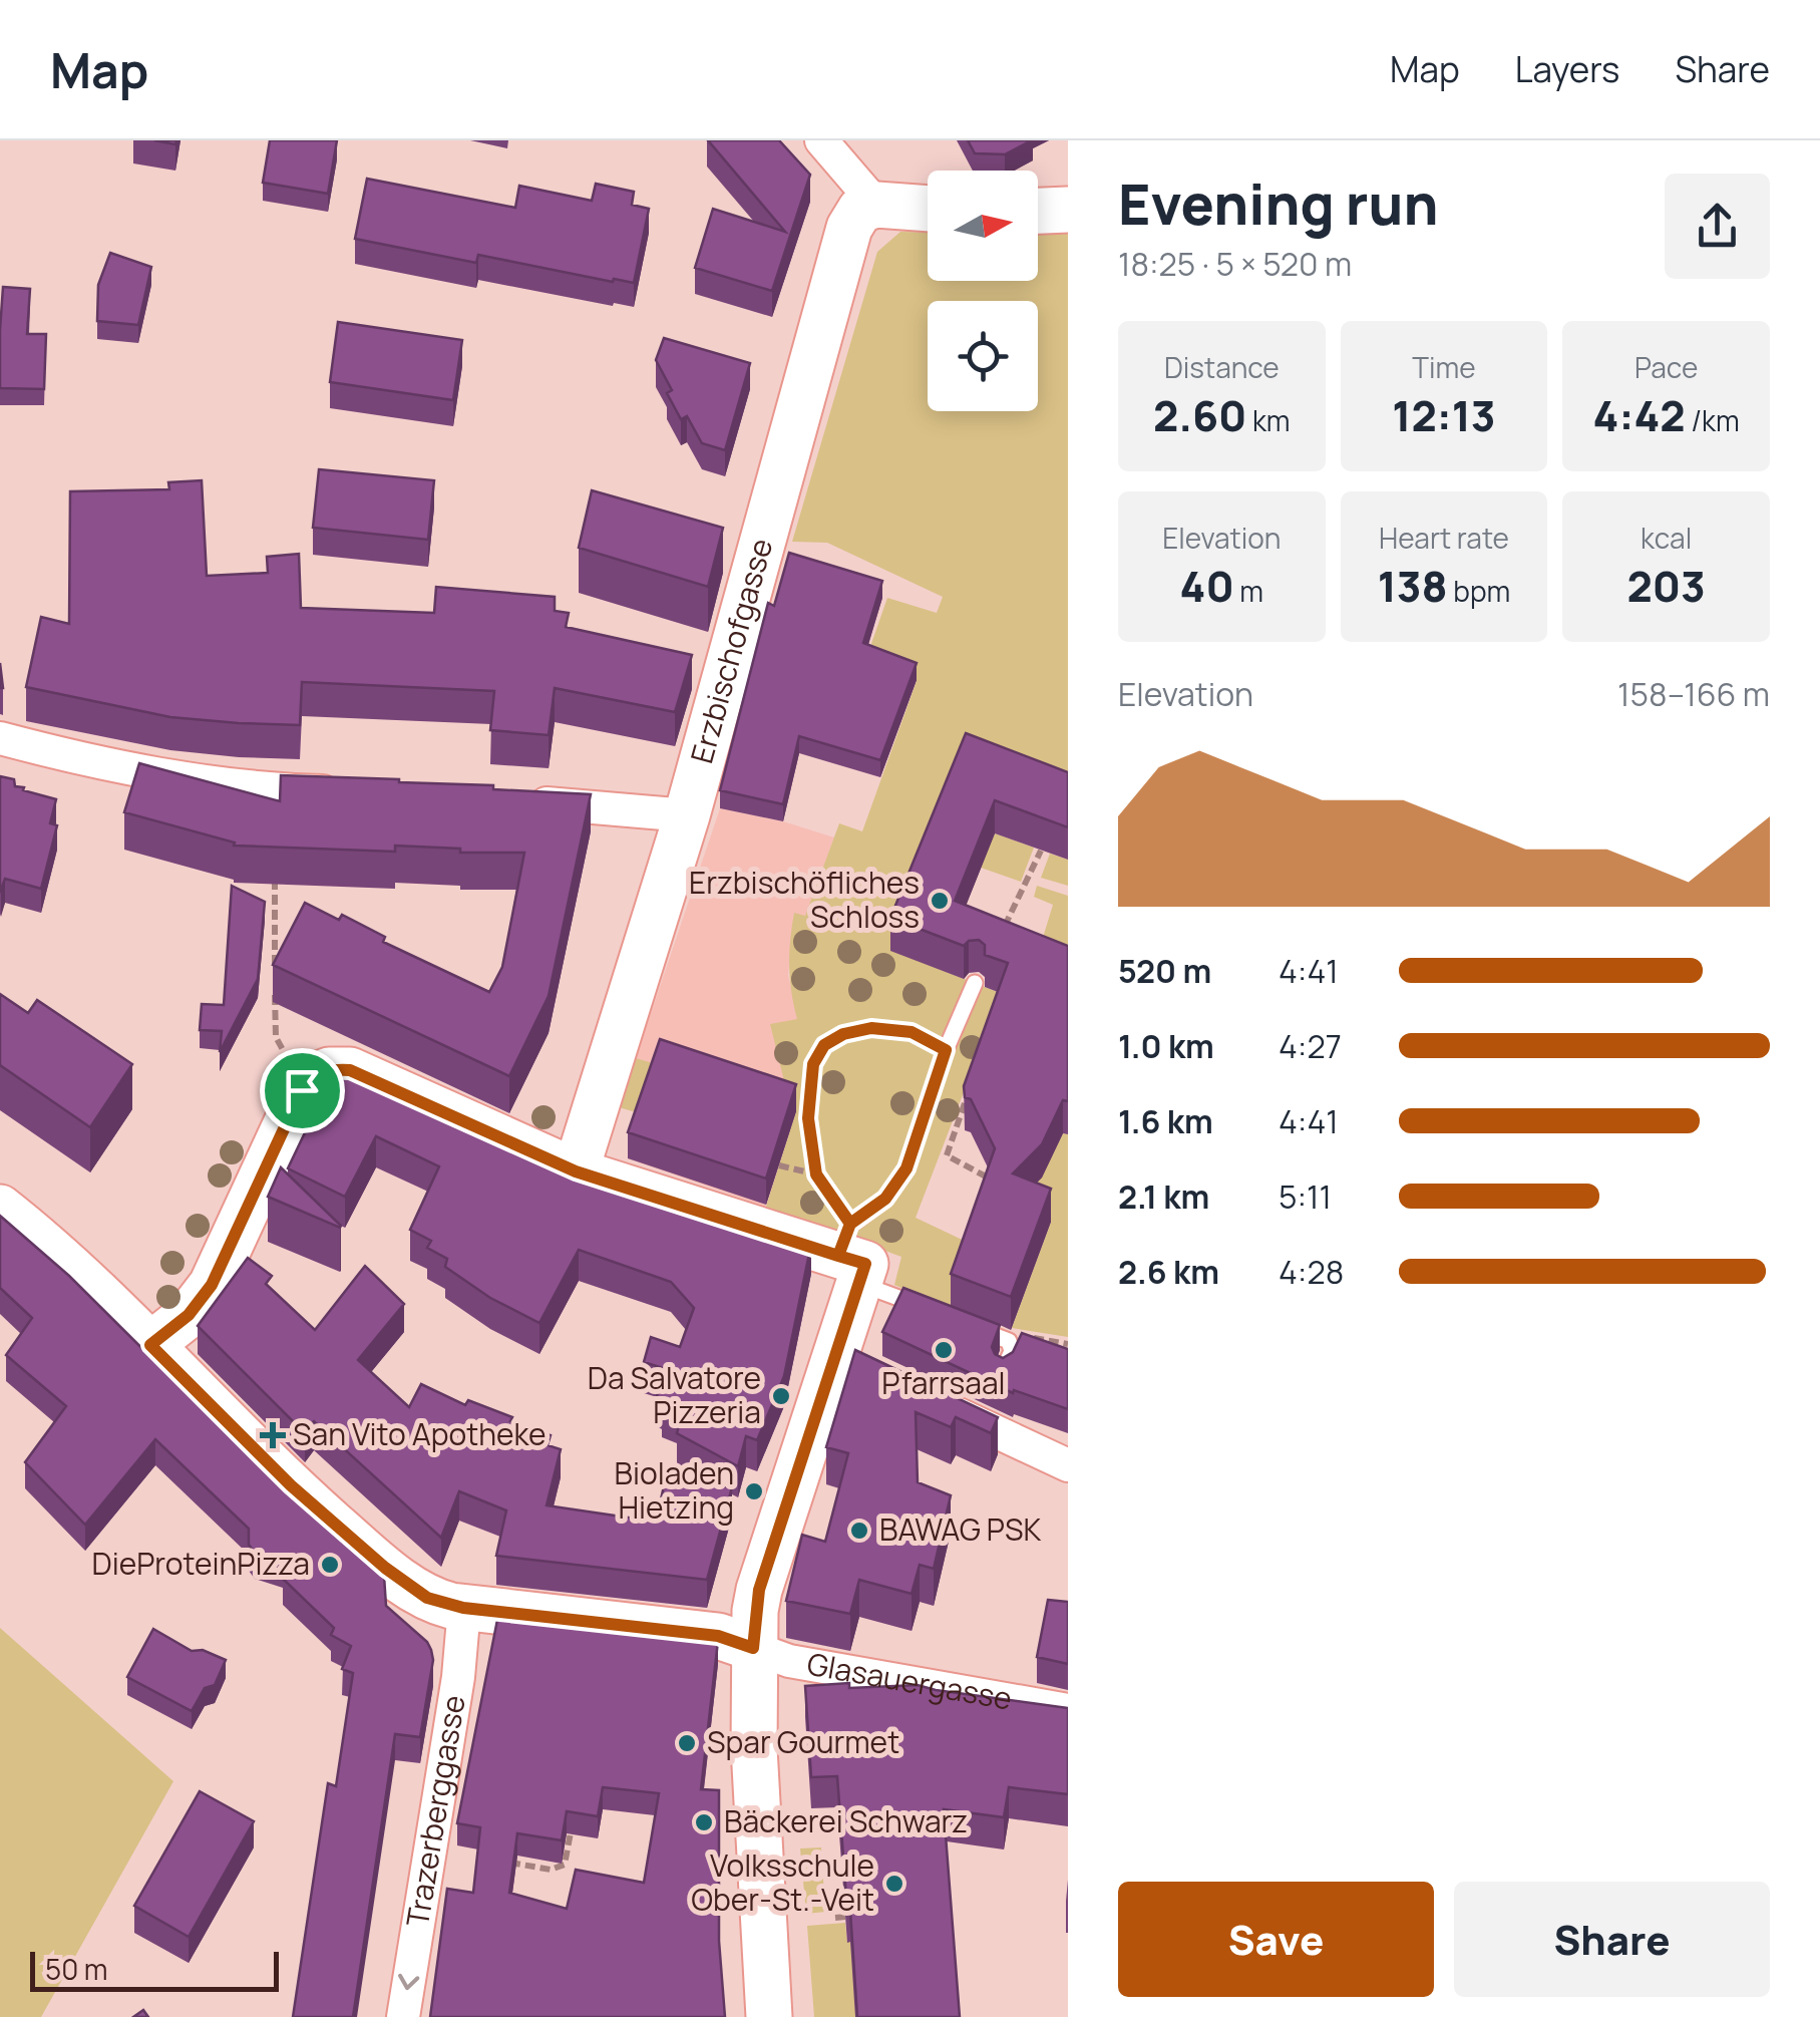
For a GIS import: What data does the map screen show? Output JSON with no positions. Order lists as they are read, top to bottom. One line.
{"streets":{"street":["Erzbischofgasse","Glasauergasse","Trazerberggasse"]},"one_way":["Trazerberggasse"],"places":{"other":["Erzbischöfliches Schloss","Pfarrsaal","Da Salvatore Pizzeria","Bioladen Hietzing","BAWAG PSK","DieProteinPizza","Spar Gourmet","Bäckerei Schwarz","Volksschule Ober-St.-Veit"],"health":["San Vito Apotheke"]},"scale_bar":"50 m","north":"right","page":{"header":"Map","nav":["Map","Layers","Share"],"heading":["Evening run","18:25 · 5 × 520 m"],"stats":[["Distance","2.60 km"],["Time","12:13"],["Pace","4:42 /km"],["Elevation","40 m"],["Heart rate","138 bpm"],["kcal","203"]],"chart":["Elevation","158–166 m"],"list":[{"name":"520 m","note":"4:41"},{"name":"1.0 km","note":"4:27"},{"name":"1.6 km","note":"4:41"},{"name":"2.1 km","note":"5:11"},{"name":"2.6 km","note":"4:28"}],"buttons":["Save","Share"],"scale":"50 m"}}
